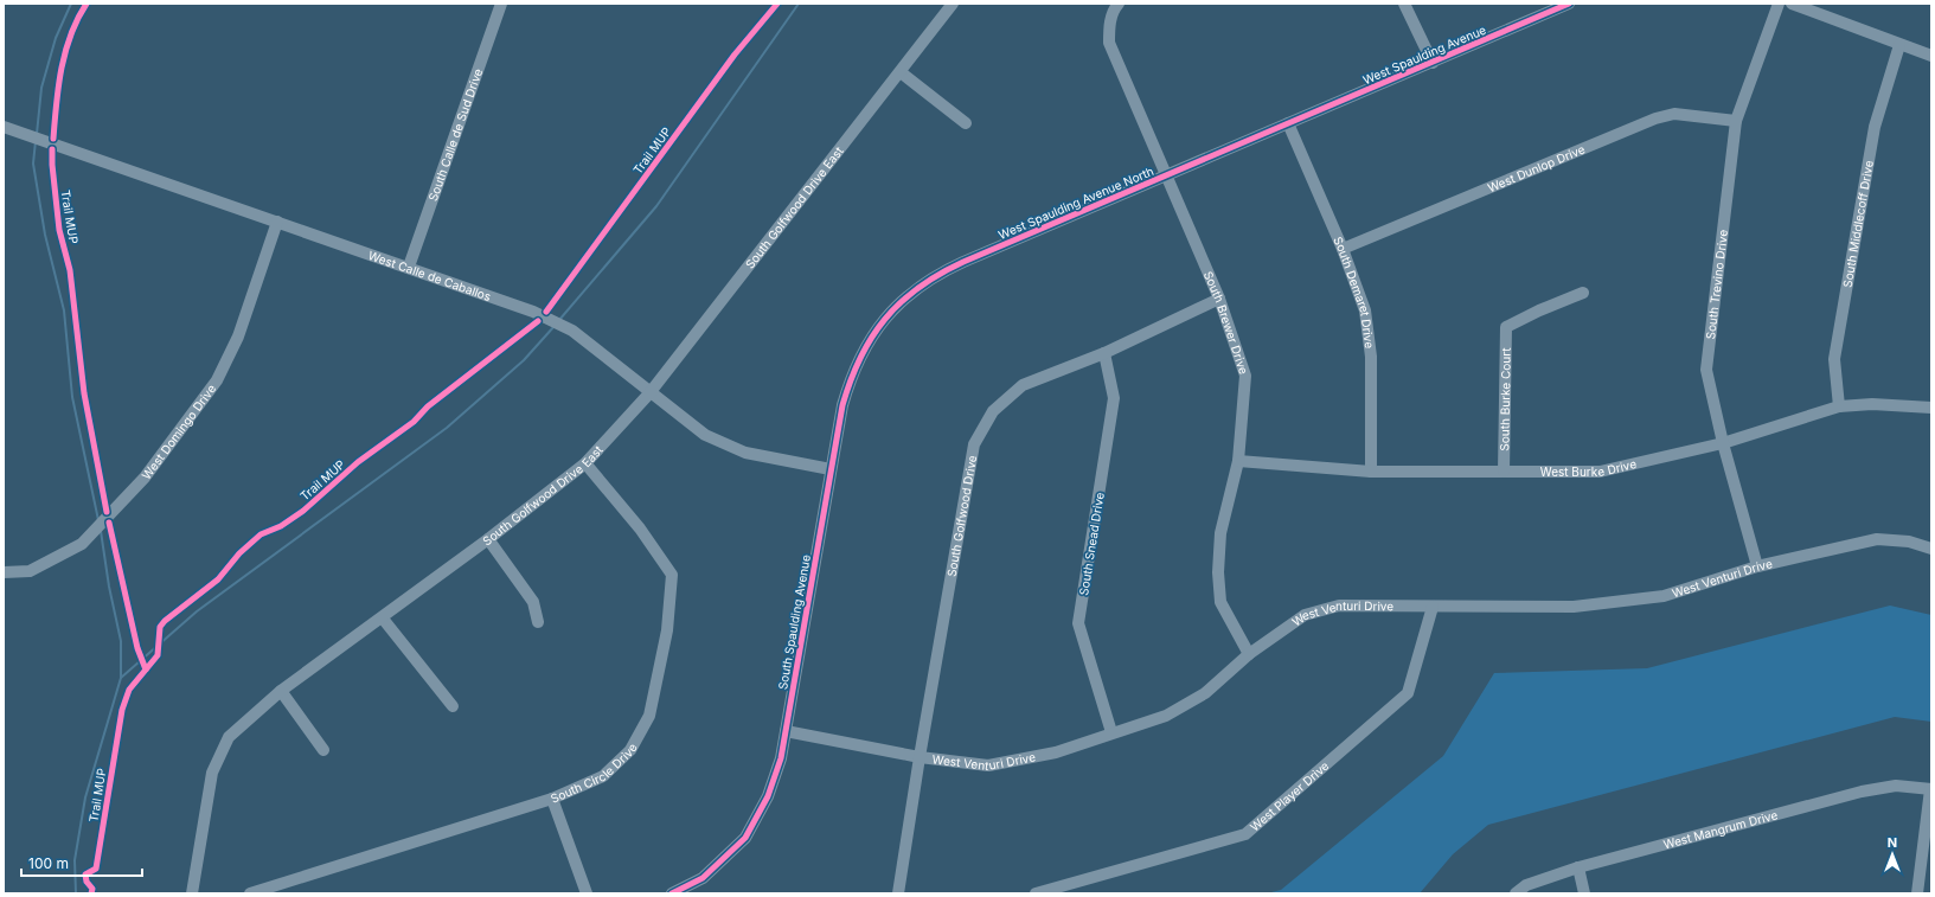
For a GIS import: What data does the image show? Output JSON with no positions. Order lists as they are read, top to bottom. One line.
{"streets":{"street":["West Spaulding Avenue","South Calle de Sud Drive","West Dunlop Drive","West Spaulding Avenue North","South Golfwood Drive East","South Middlecoff Drive","West Calle de Caballos","South Trevino Drive","South Demaret Drive","South Brewer Drive","South Burke Court","West Domingo Drive","West Burke Drive","South Golfwood Drive","South Snead Drive","West Venturi Drive","South Spaulding Avenue","South Circle Drive","West Player Drive","West Mangrum Drive"],"cycle path":["Trail MUP"]},"crossings":[["West Spaulding Avenue","West Spaulding Avenue North"],["West Spaulding Avenue","South Demaret Drive"],["South Calle de Sud Drive","West Calle de Caballos"],["West Dunlop Drive","South Trevino Drive"],["West Dunlop Drive","South Demaret Drive"],["West Spaulding Avenue North","South Demaret Drive"],["West Spaulding Avenue North","South Brewer Drive"],["West Spaulding Avenue North","South Spaulding Avenue"],["South Golfwood Drive East","West Calle de Caballos"],["South Golfwood Drive East","South Circle Drive"],["South Middlecoff Drive","West Burke Drive"],["West Calle de Caballos","West Domingo Drive"],["West Calle de Caballos","South Spaulding Avenue"],["South Trevino Drive","West Burke Drive"],["South Trevino Drive","West Venturi Drive"],["South Demaret Drive","West Burke Drive"],["South Brewer Drive","West Burke Drive"],["South Brewer Drive","South Golfwood Drive"],["South Brewer Drive","West Venturi Drive"],["South Burke Court","West Burke Drive"],["South Golfwood Drive","South Snead Drive"],["South Golfwood Drive","West Venturi Drive"],["South Snead Drive","West Venturi Drive"],["West Venturi Drive","South Spaulding Avenue"],["West Venturi Drive","West Player Drive"]],"scale_bar":"100 m","north":"top"}
